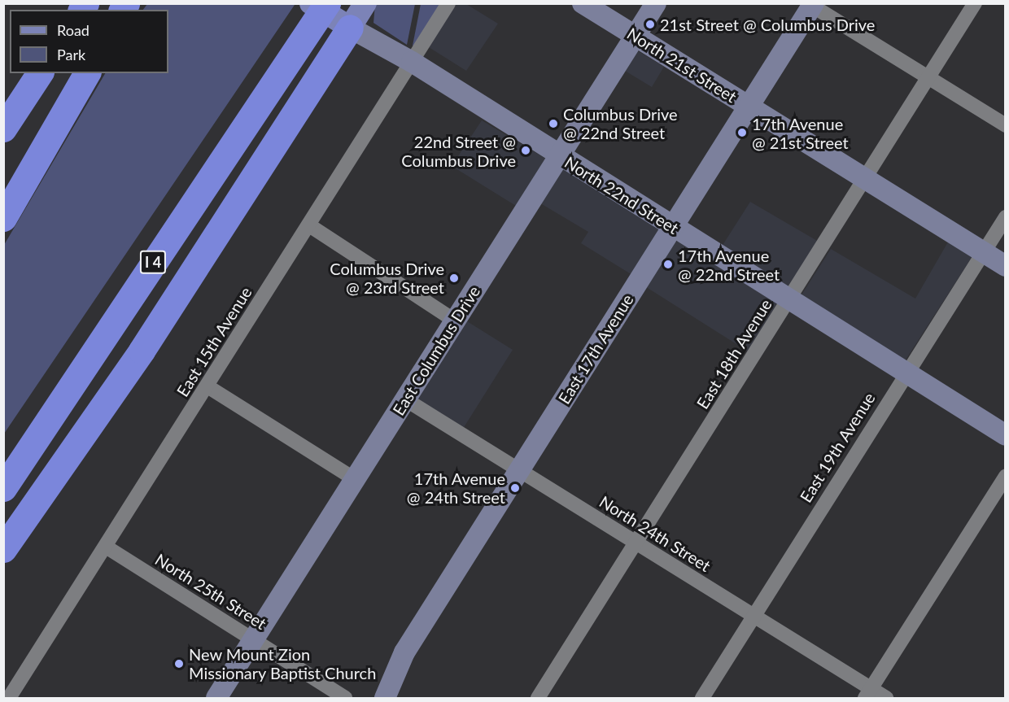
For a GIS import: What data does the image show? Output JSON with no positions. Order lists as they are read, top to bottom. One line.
{"streets":{"highway":["I 4"],"main road":["North 21st Street","North 22nd Street","East 17th Avenue","East Columbus Drive"],"street":["East 15th Avenue","East 18th Avenue","East 19th Avenue","North 24th Street","North 25th Street"]},"crossings":[["North 21st Street","East 17th Avenue"],["North 21st Street","East Columbus Drive"],["North 21st Street","East 18th Avenue"],["North 21st Street","East 19th Avenue"],["North 22nd Street","East 15th Avenue"],["North 22nd Street","East 17th Avenue"],["North 22nd Street","East Columbus Drive"],["North 22nd Street","East 18th Avenue"],["North 22nd Street","East 19th Avenue"],["East 15th Avenue","North 25th Street"],["East 17th Avenue","North 24th Street"],["East Columbus Drive","North 24th Street"],["East Columbus Drive","North 25th Street"],["East 18th Avenue","North 24th Street"],["East 19th Avenue","North 24th Street"]],"places":["21st Street @ Columbus Drive","Columbus Drive @ 22nd Street","17th Avenue @ 21st Street","22nd Street @ Columbus Drive","17th Avenue @ 22nd Street","Columbus Drive @ 23rd Street","17th Avenue @ 24th Street","New Mount Zion Missionary Baptist Church"],"legend":["Road","Park"]}
